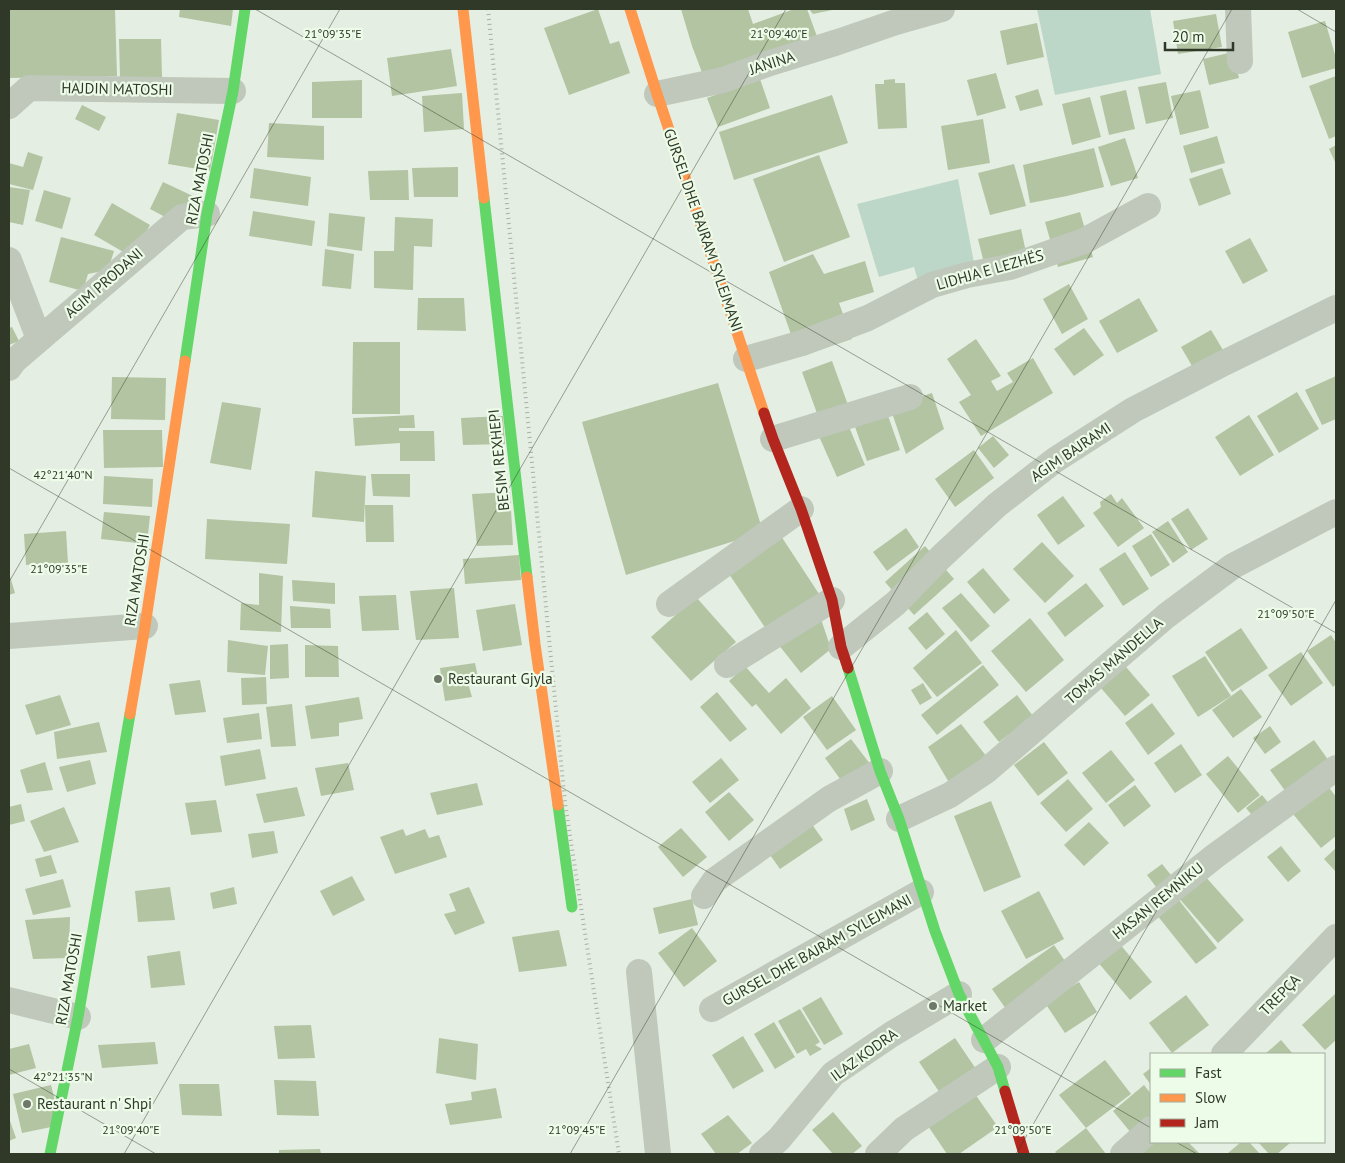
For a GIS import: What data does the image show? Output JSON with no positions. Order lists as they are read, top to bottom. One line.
{"streets":{"street":["JANINA","HAJDIN MATOSHI","RIZA MATOSHI","GURSEL DHE BAJRAM SYLEJMANI","LIDHJA E LEZHËS","AGIM PRODANI","AGIM BAJRAMI","BESIM REXHEPI","TOMAS MANDELLA","HASAN REMNIKU","TREPÇA","ILAZ KODRA"]},"crossings":[["JANINA","GURSEL DHE BAJRAM SYLEJMANI"],["HAJDIN MATOSHI","RIZA MATOSHI"],["RIZA MATOSHI","AGIM PRODANI"],["GURSEL DHE BAJRAM SYLEJMANI","LIDHJA E LEZHËS"],["GURSEL DHE BAJRAM SYLEJMANI","AGIM BAJRAMI"],["GURSEL DHE BAJRAM SYLEJMANI","TOMAS MANDELLA"],["GURSEL DHE BAJRAM SYLEJMANI","HASAN REMNIKU"],["GURSEL DHE BAJRAM SYLEJMANI","ILAZ KODRA"]],"places":["Restaurant Gjyla","Market","Restaurant n' Shpi"],"legend":["Fast","Slow","Jam"],"scale_bar":"20 m","coordinates":["21°09'35\"E","21°09'40\"E","42°21'40\"N","21°09'50\"E","42°21'35\"N","21°09'45\"E"]}
